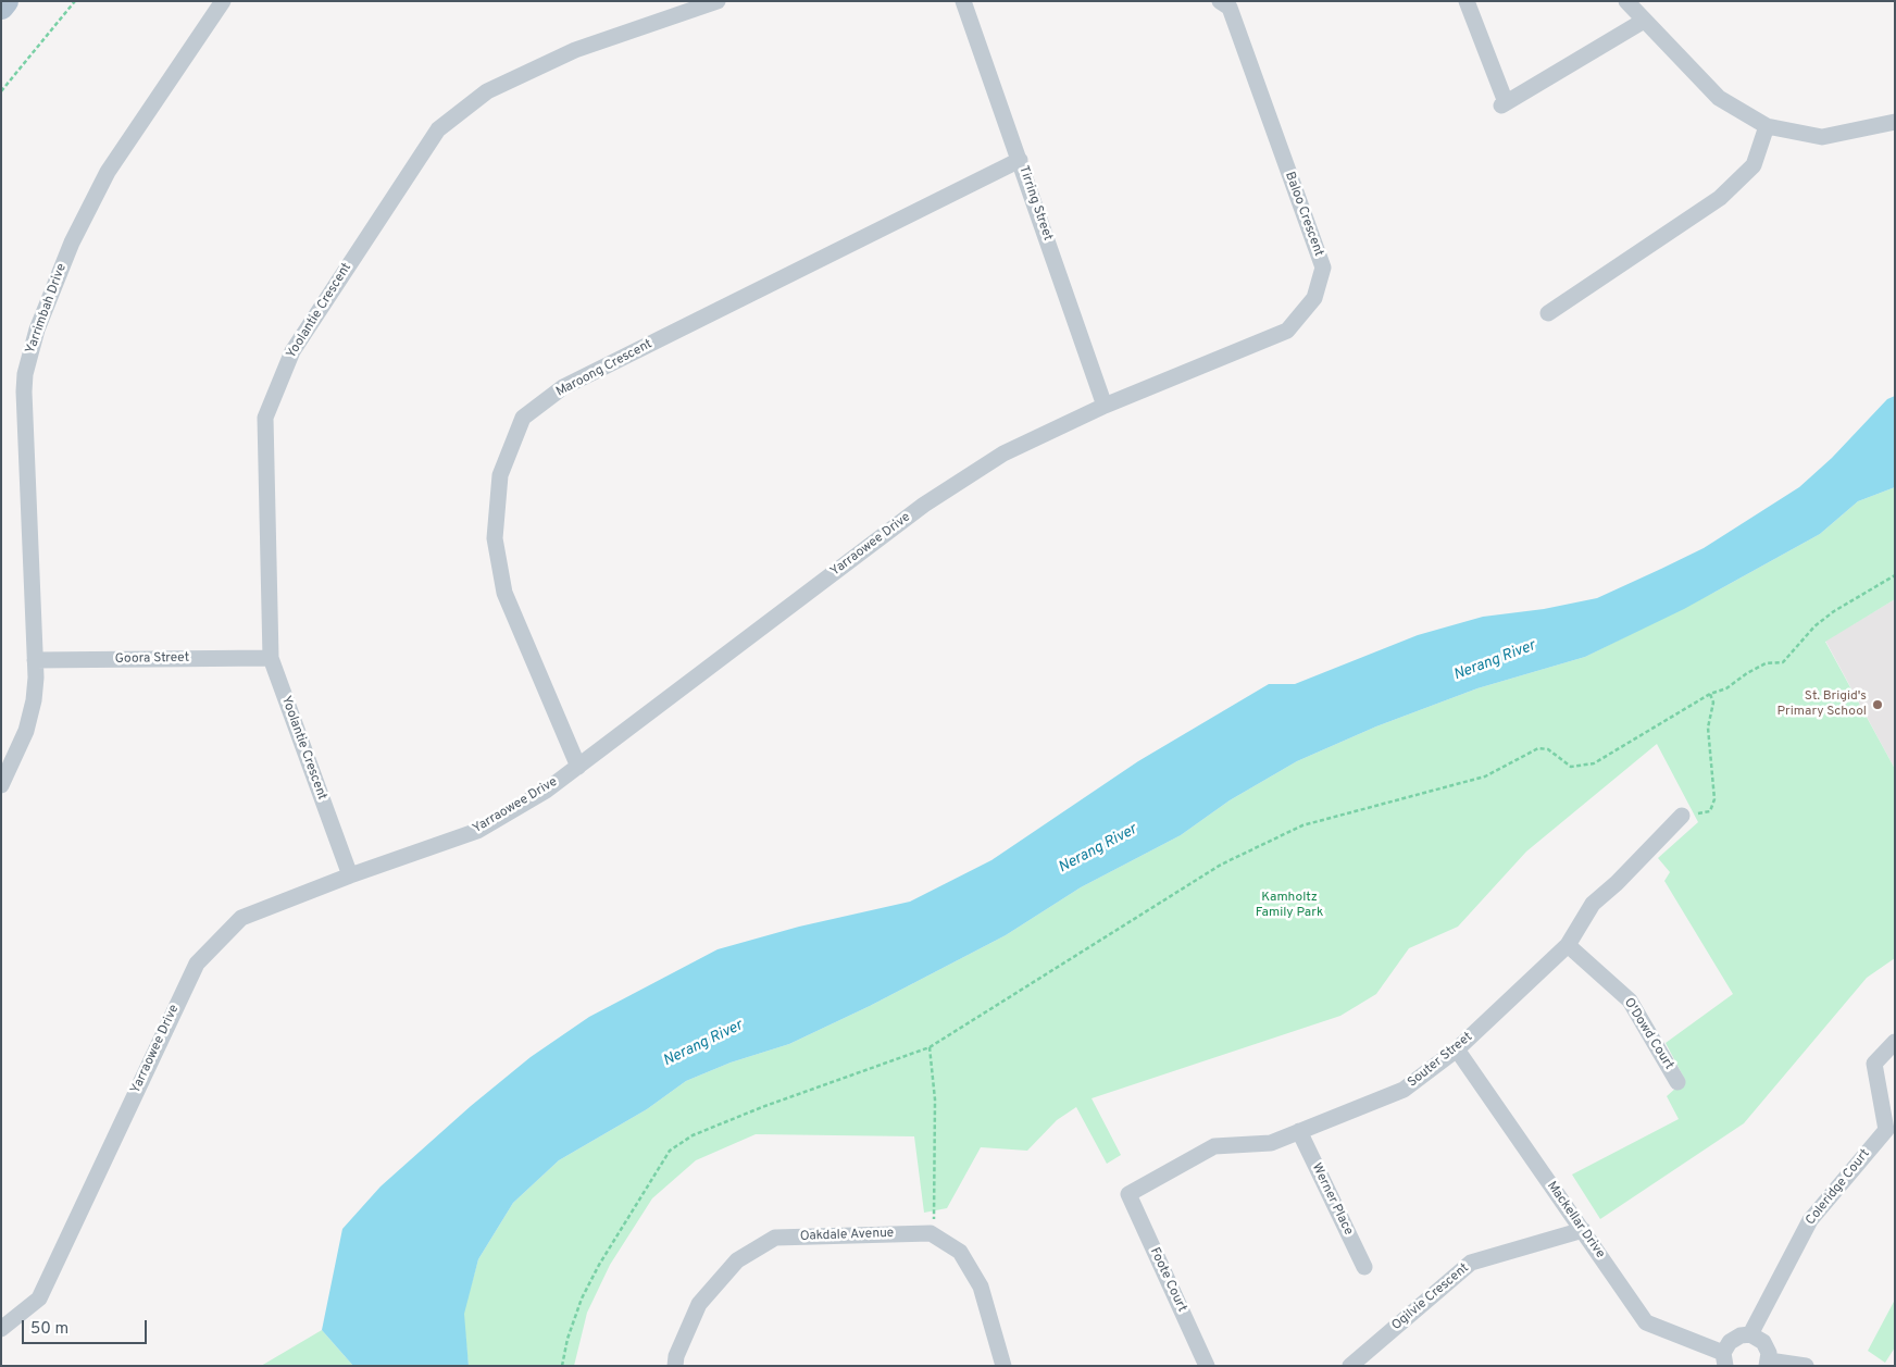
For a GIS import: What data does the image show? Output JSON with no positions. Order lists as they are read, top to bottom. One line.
{"streets":{"street":["Tirring Street","Baloo Crescent","Yarrimbah Drive","Yoolantie Crescent","Maroong Crescent","Yarraowee Drive","Goora Street","O'Dowd Court","Souter Street","Coleridge Court","Werner Place","Mackellar Drive","Oakdale Avenue","Foote Court","Ogilvie Crescent"]},"crossings":[["Tirring Street","Baloo Crescent"],["Tirring Street","Maroong Crescent"],["Tirring Street","Yarraowee Drive"],["Baloo Crescent","Yarraowee Drive"],["Yarrimbah Drive","Goora Street"],["Yoolantie Crescent","Yarraowee Drive"],["Yoolantie Crescent","Goora Street"],["Maroong Crescent","Yarraowee Drive"],["O'Dowd Court","Souter Street"],["Souter Street","Werner Place"],["Souter Street","Mackellar Drive"],["Souter Street","Foote Court"],["Mackellar Drive","Ogilvie Crescent"]],"water":["Nerang River"],"parks":["Kamholtz Family Park"],"places":["St. Brigid's Primary School"],"scale_bar":"50 m"}
